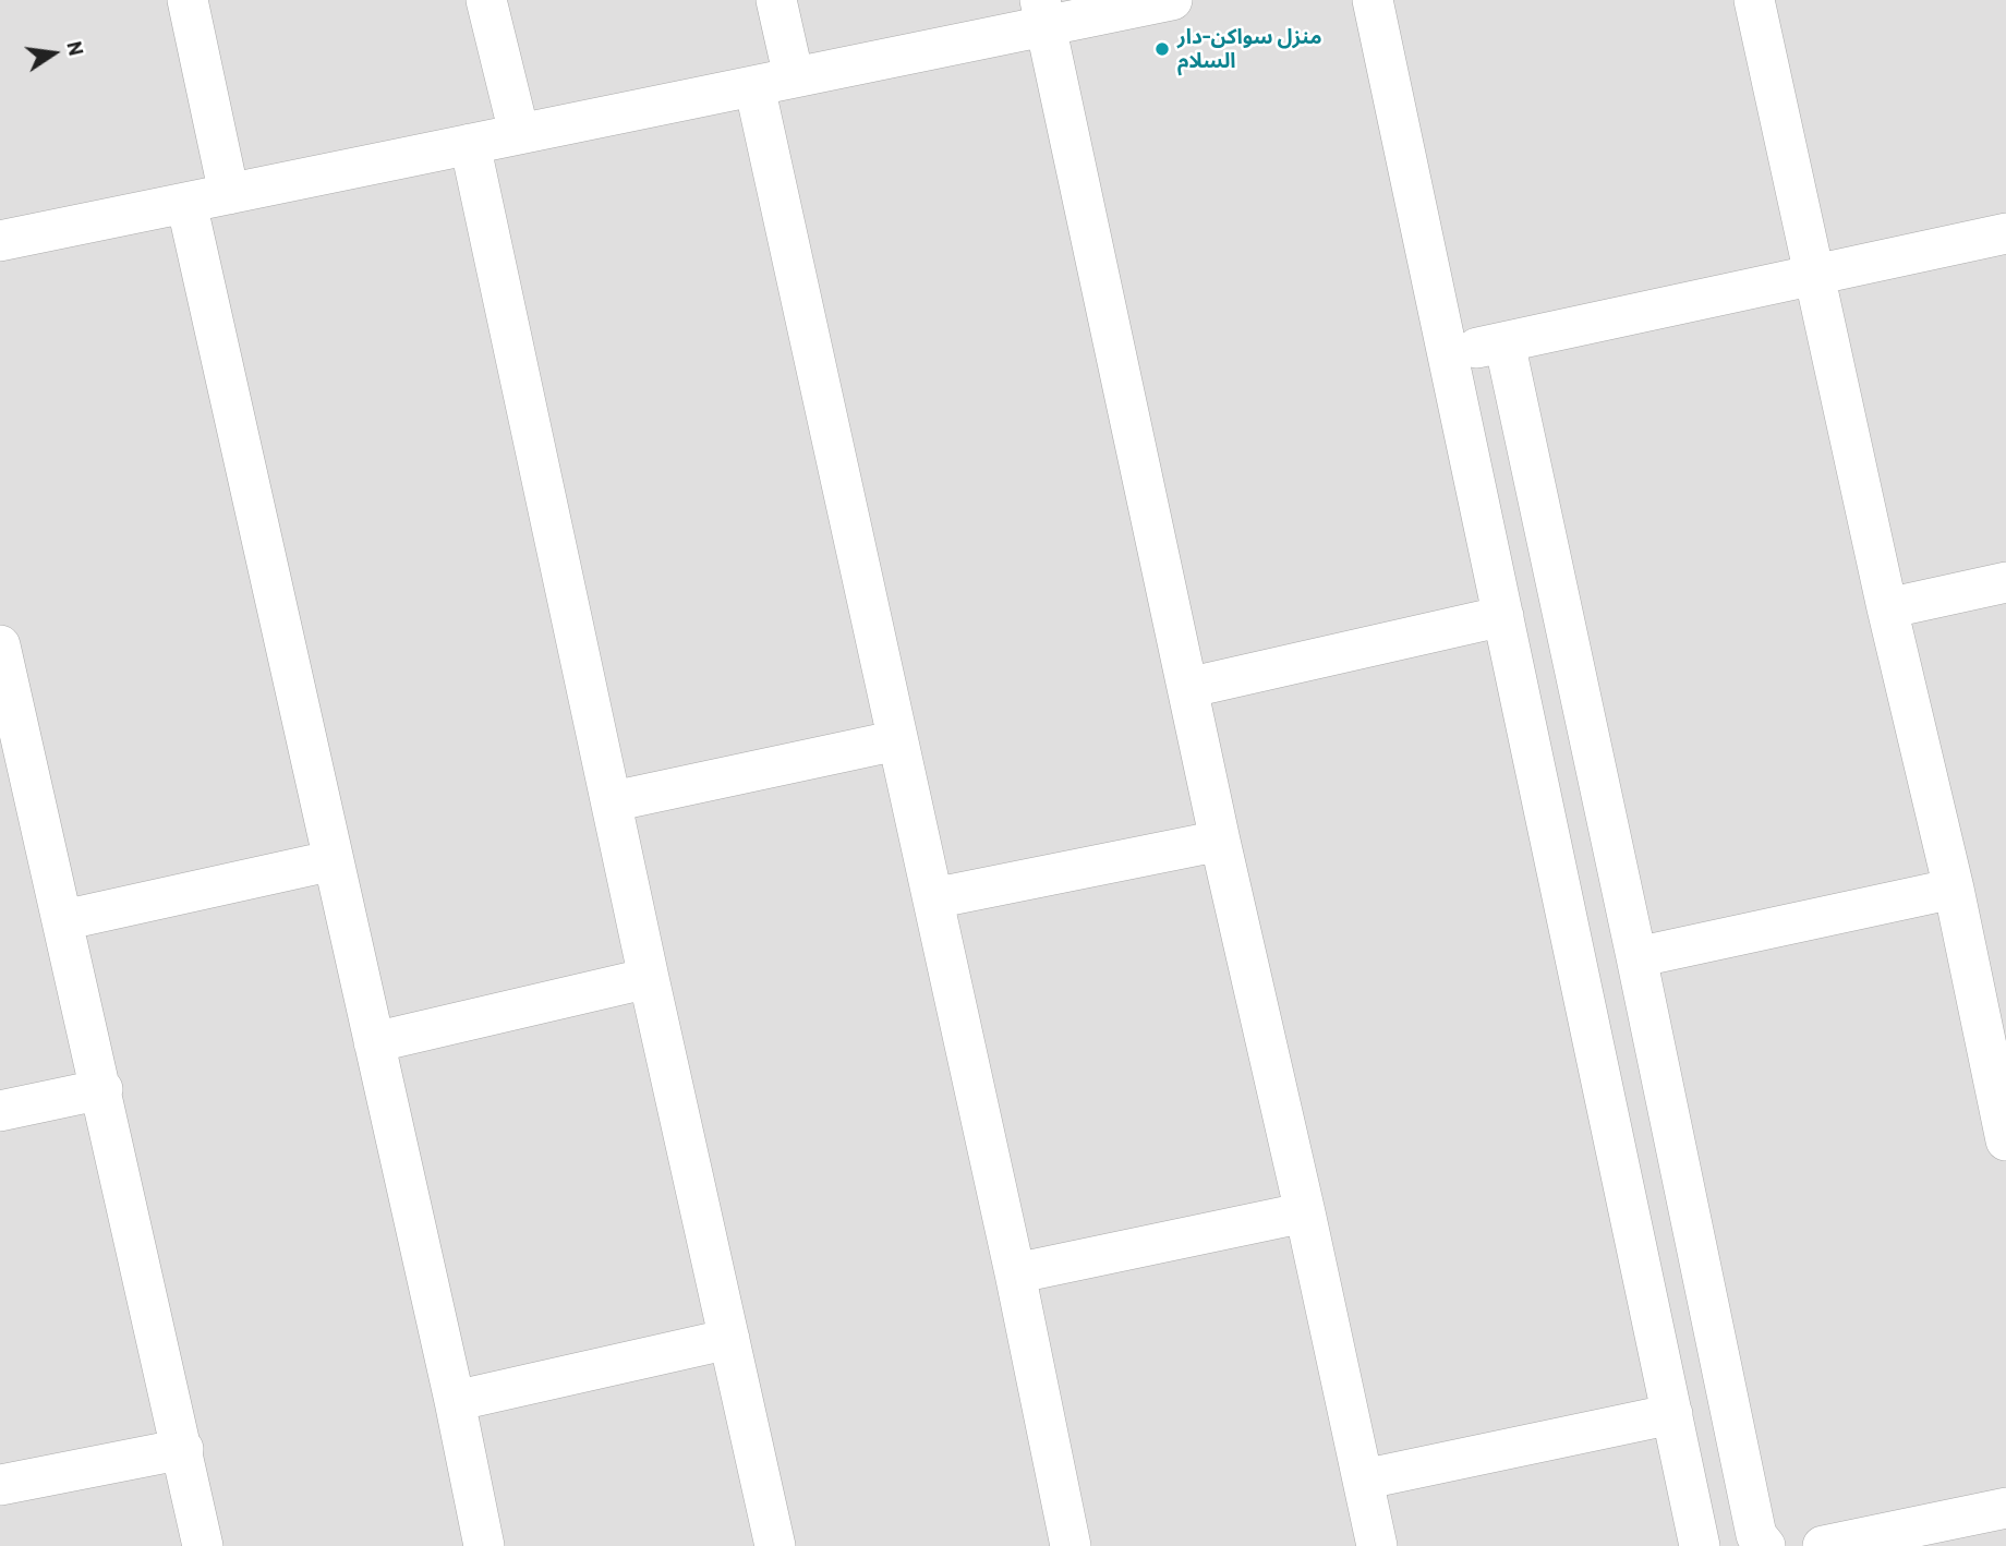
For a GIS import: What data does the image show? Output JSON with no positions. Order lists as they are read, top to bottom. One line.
{"places":["منزل سواكن-دار السلام"],"north":"right"}
